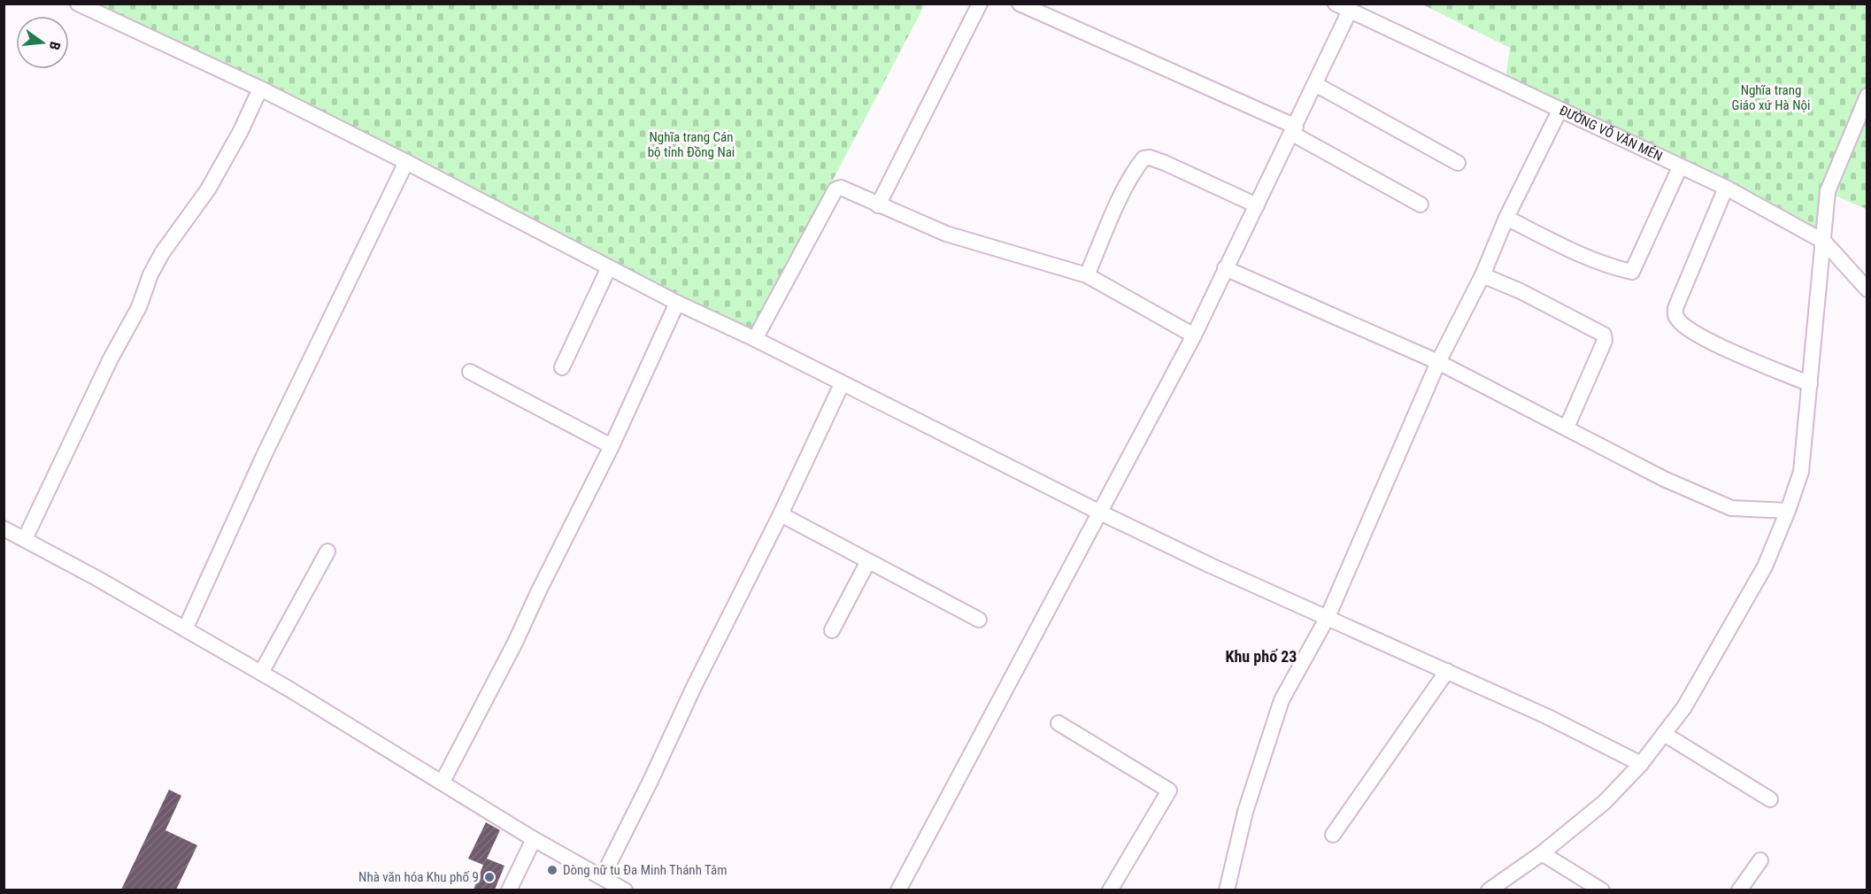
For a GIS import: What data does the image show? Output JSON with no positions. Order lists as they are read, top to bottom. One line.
{"streets":{"street":["ĐƯỜNG VÕ VĂN MÉN"]},"districts":["Khu phố 23"],"parks":["Nghĩa trang Giáo xứ Hà Nội","Nghĩa trang Cán bộ tỉnh Đồng Nai"],"places":["Dòng nữ tu Đa Minh Thánh Tâm","Nhà văn hóa Khu phố 9"],"north":"right"}
